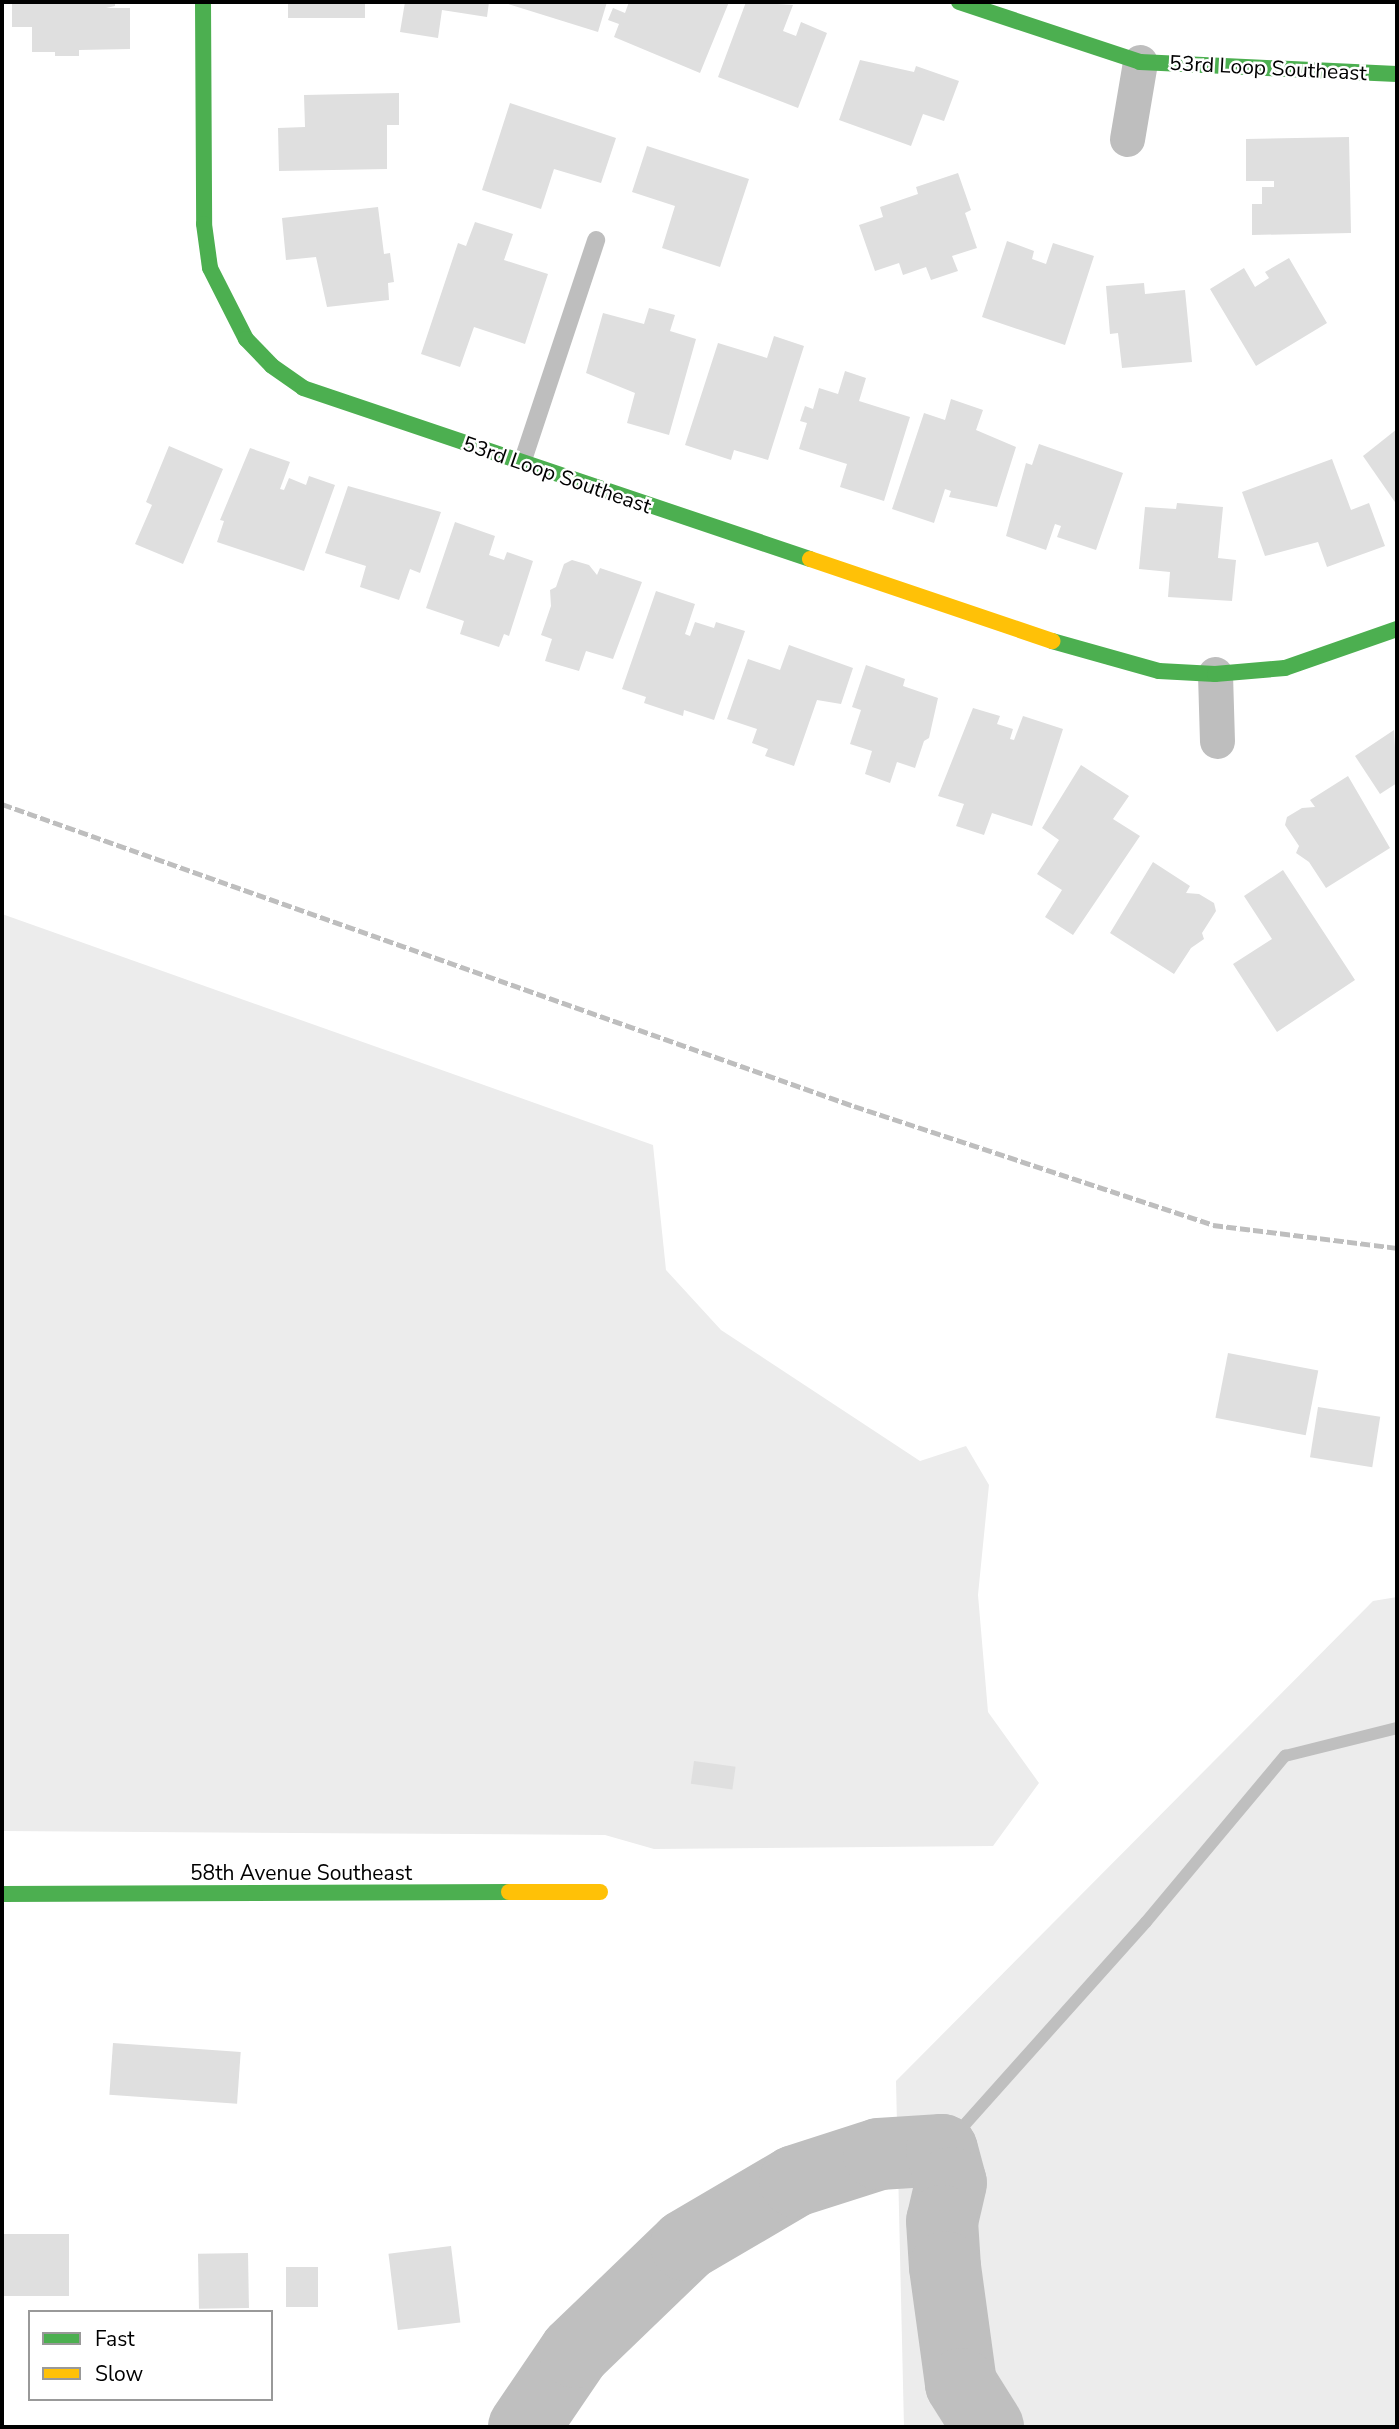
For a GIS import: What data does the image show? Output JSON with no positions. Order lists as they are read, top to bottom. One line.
{"streets":{"street":["53rd Loop Southeast","58th Avenue Southeast"]},"legend":["Fast","Slow"]}
